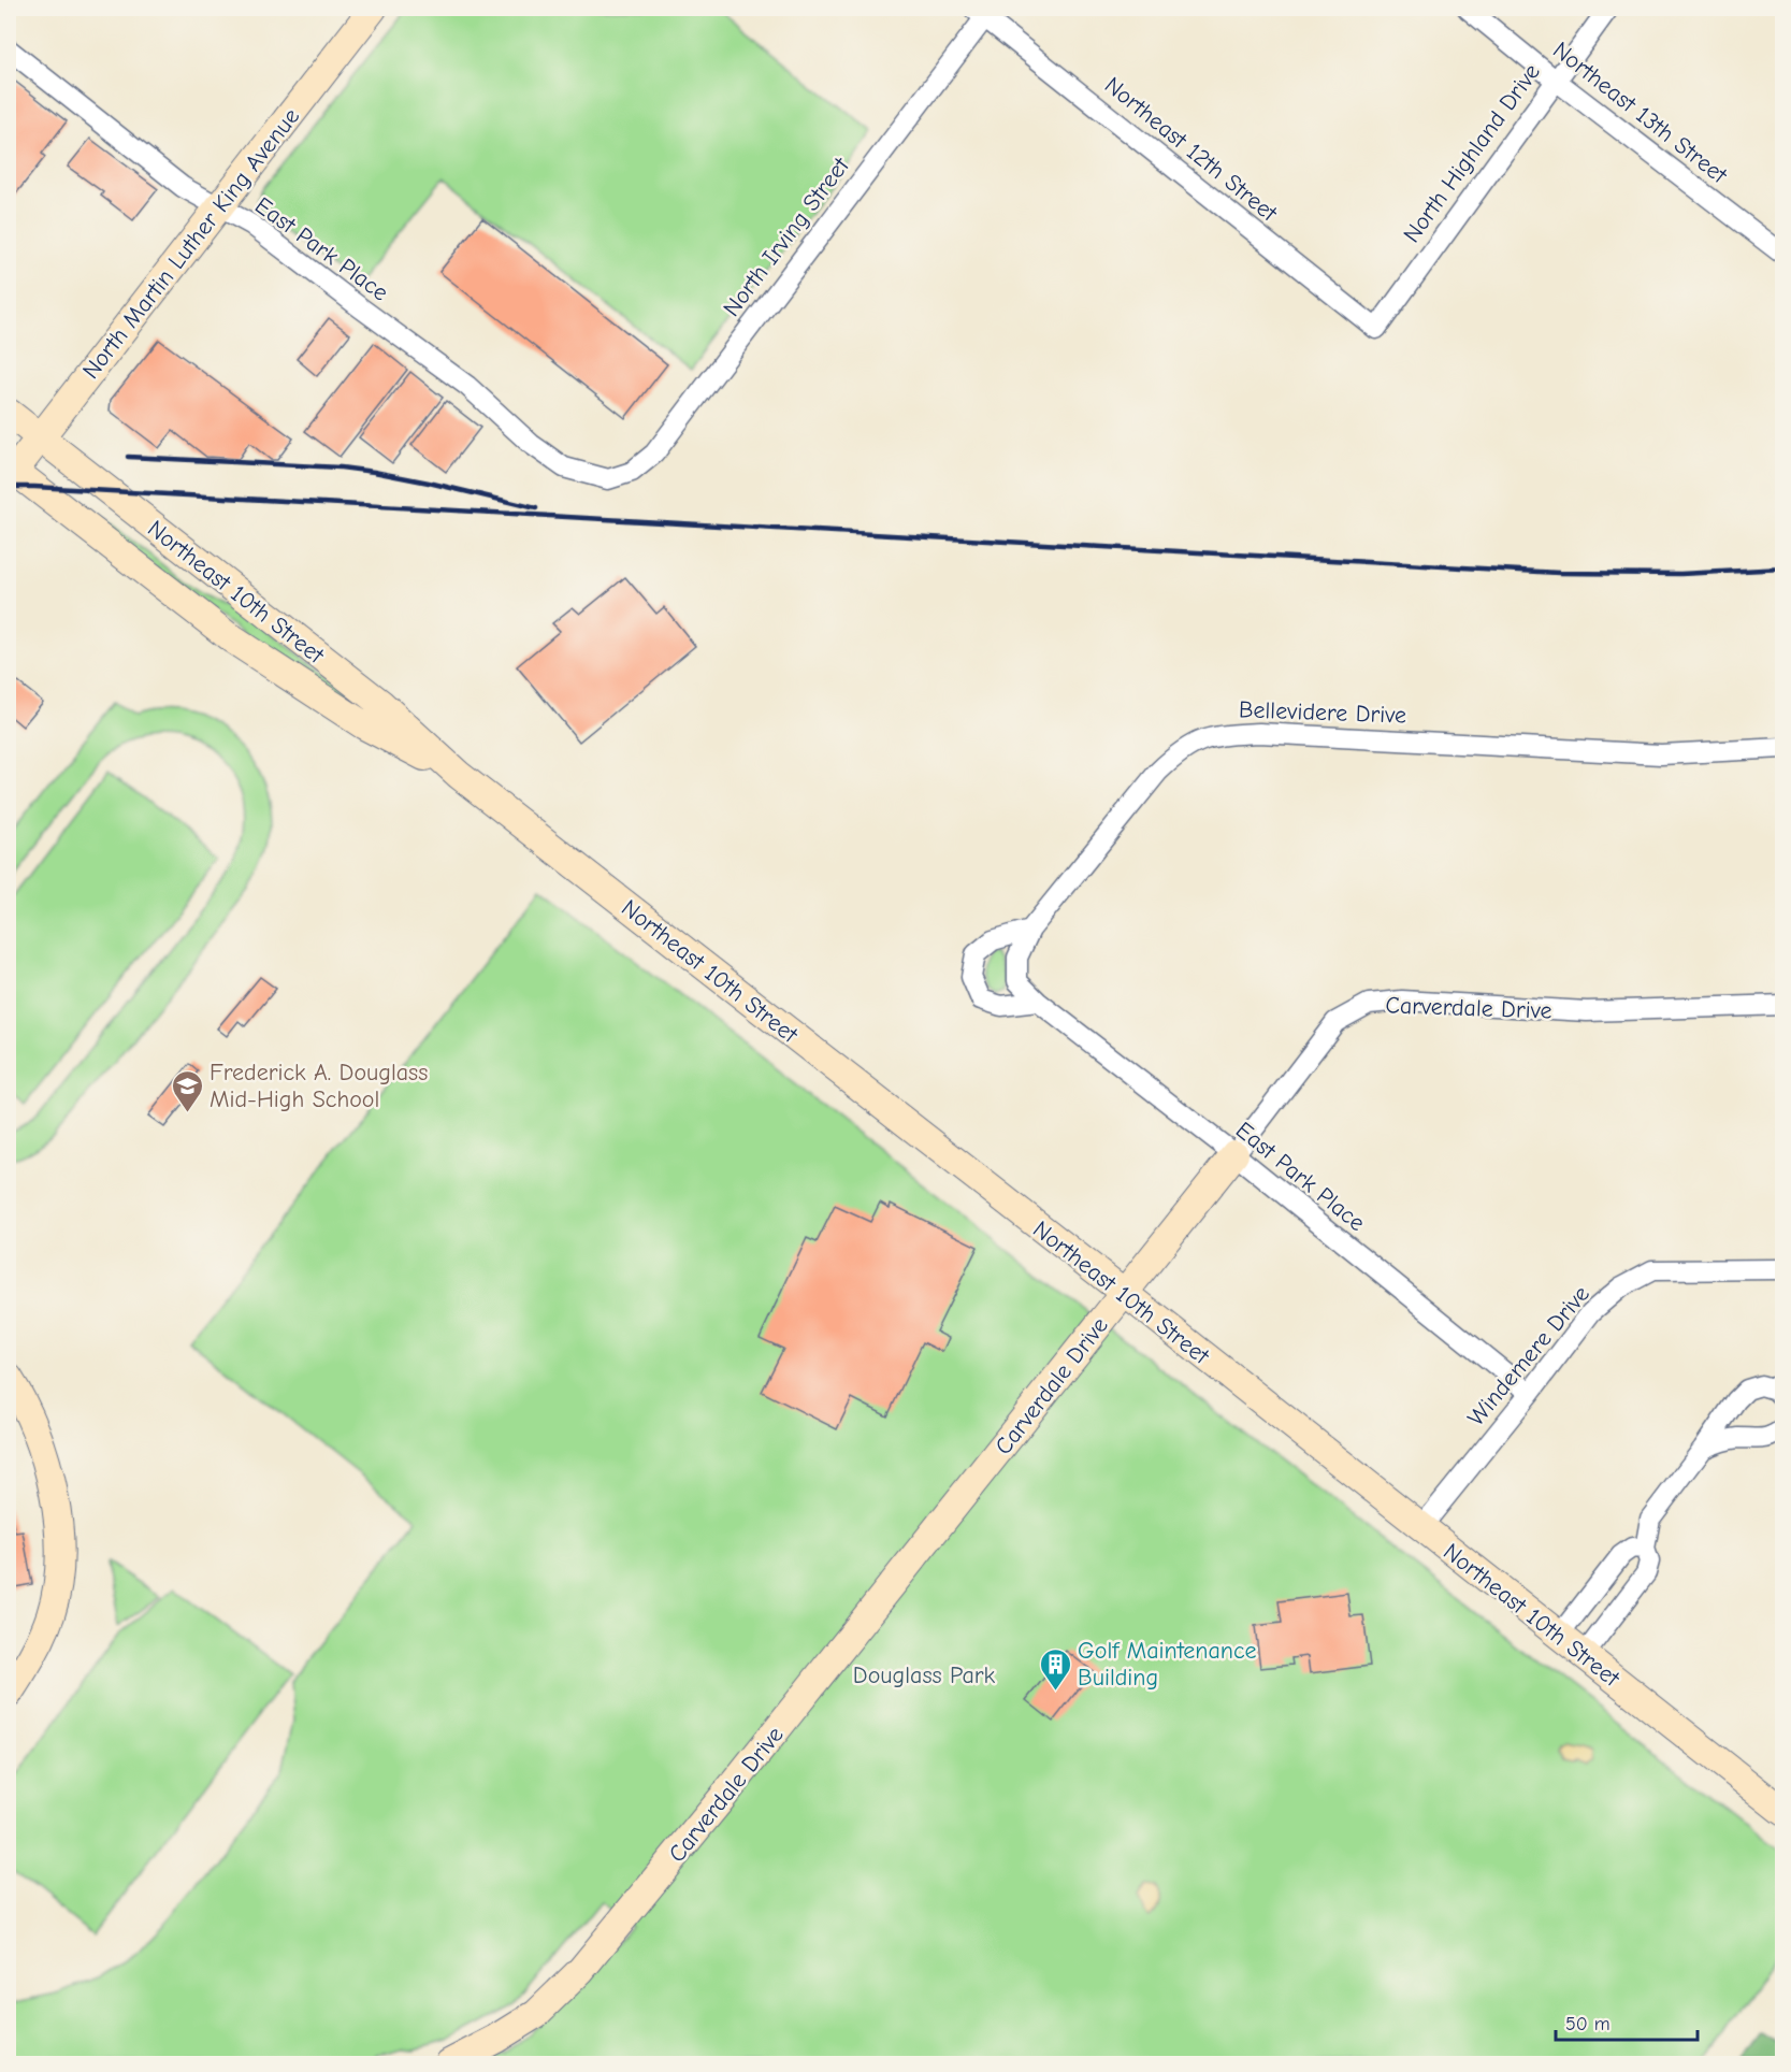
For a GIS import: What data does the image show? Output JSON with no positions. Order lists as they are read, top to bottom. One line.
{"streets":{"main road":["North Martin Luther King Avenue","Northeast 10th Street","Carverdale Drive"],"street":["Northeast 13th Street","Northeast 12th Street","North Highland Drive","North Irving Street","East Park Place","Bellevidere Drive","Windemere Drive"]},"crossings":[["Northeast 13th Street","North Highland Drive"],["Northeast 12th Street","North Highland Drive"],["Northeast 12th Street","North Irving Street"],["North Irving Street","East Park Place"],["North Martin Luther King Avenue","East Park Place"],["North Martin Luther King Avenue","Northeast 10th Street"],["East Park Place","Bellevidere Drive"],["East Park Place","Carverdale Drive"],["East Park Place","Windemere Drive"],["Northeast 10th Street","Carverdale Drive"],["Northeast 10th Street","Windemere Drive"]],"parks":["Douglass Park"],"places":{"school or university":["Frederick A. Douglass Mid-High School"],"building":["Golf Maintenance Building"]},"scale_bar":"50 m"}
